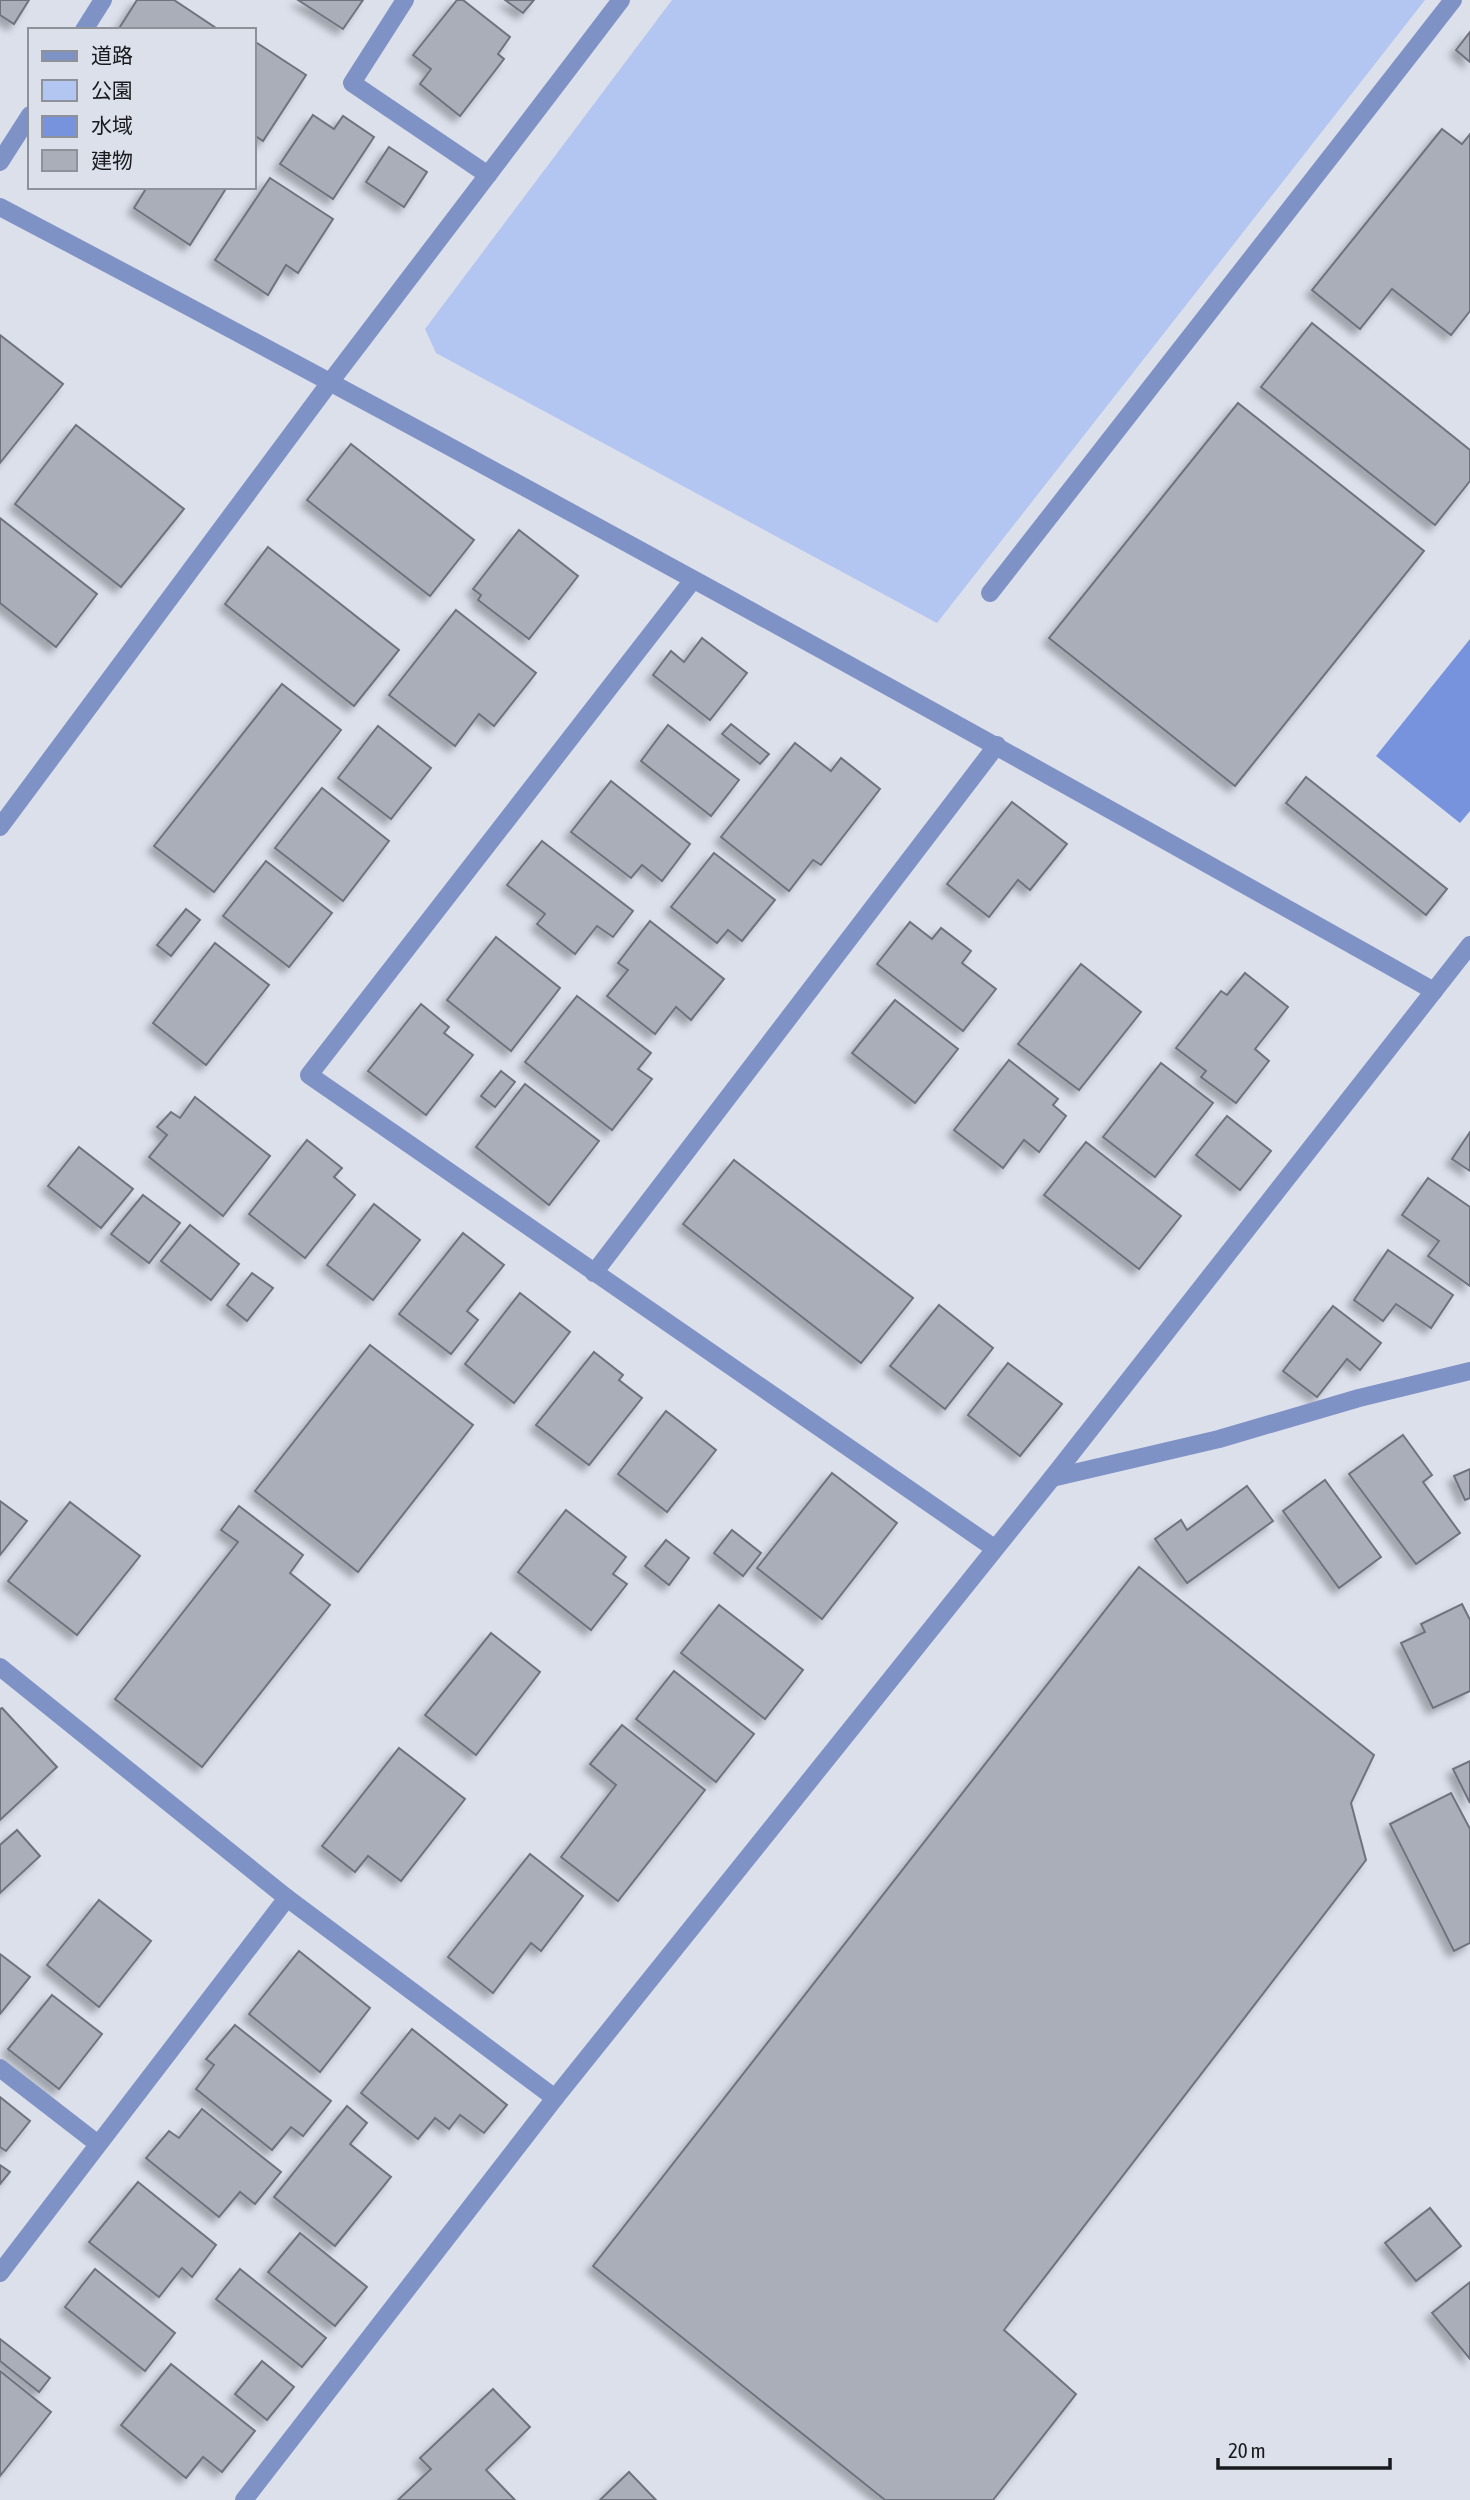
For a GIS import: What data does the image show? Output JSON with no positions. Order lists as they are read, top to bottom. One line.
{"legend":["道路","公園","水域","建物"],"scale_bar":"20 m"}
